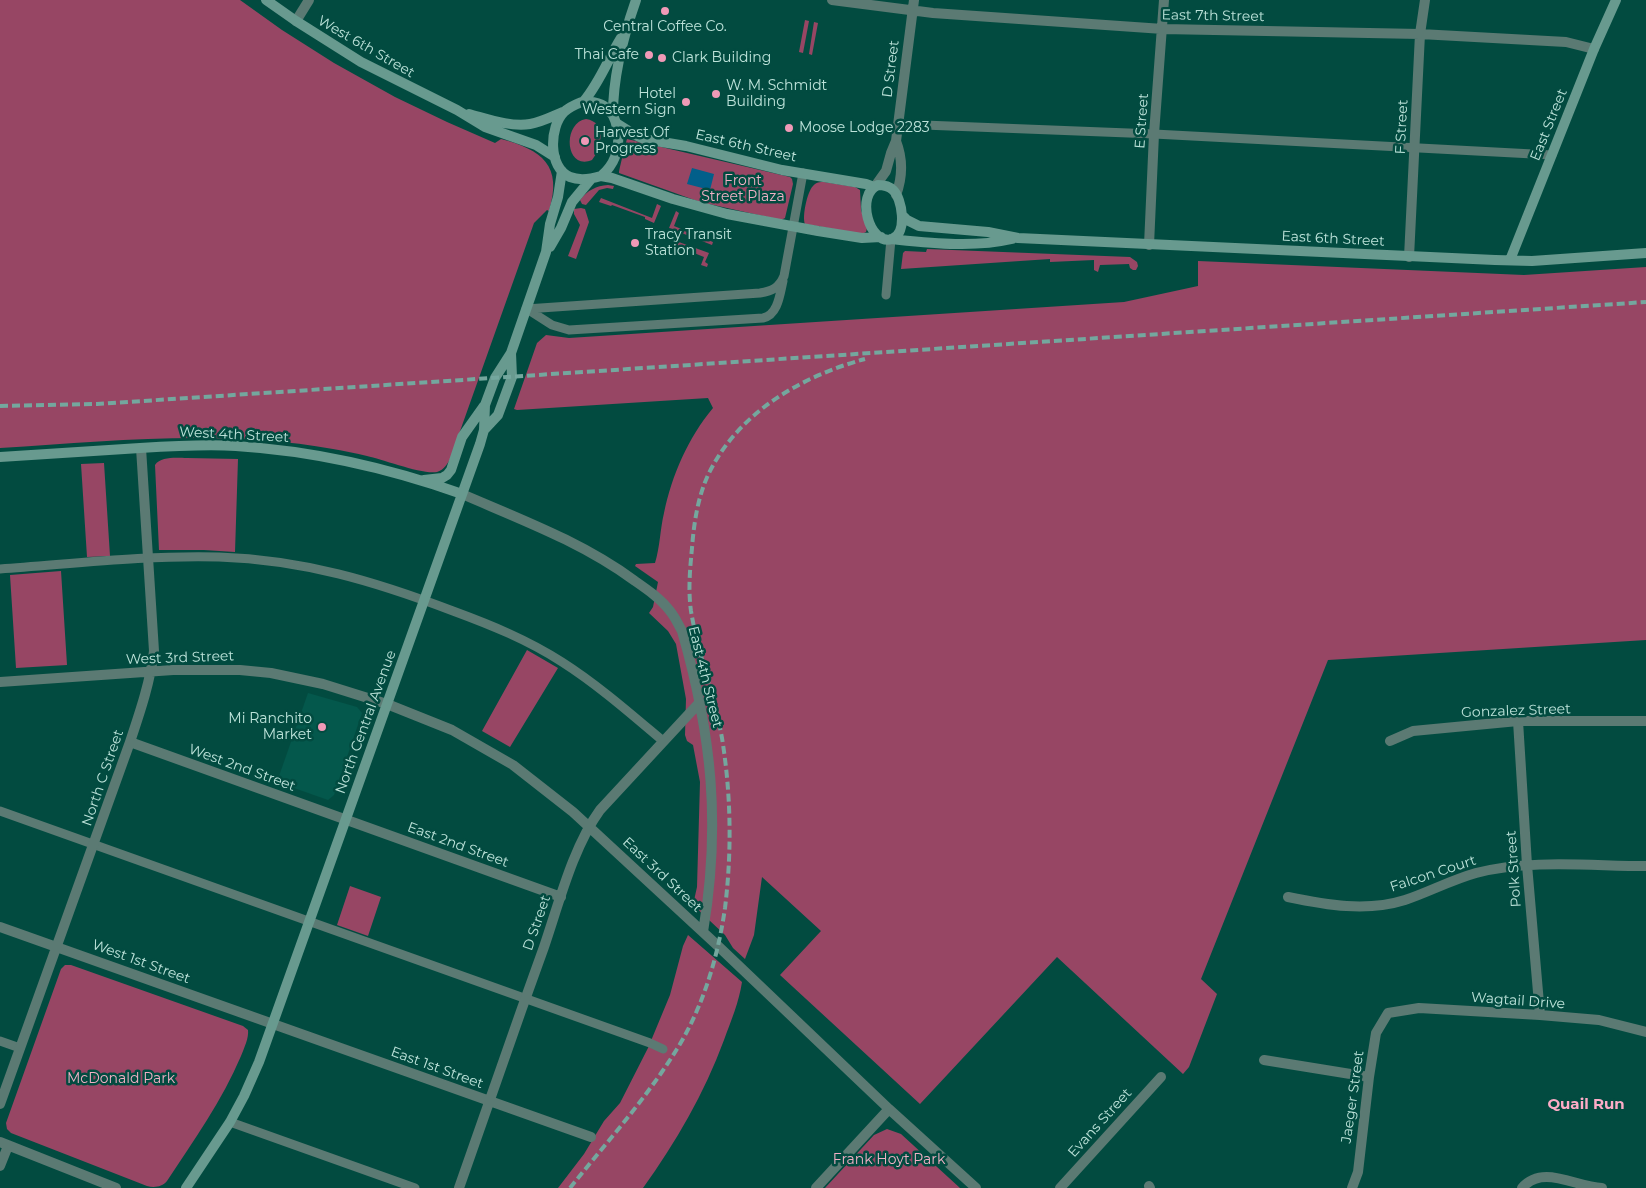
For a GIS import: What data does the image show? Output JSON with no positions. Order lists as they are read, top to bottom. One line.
{"streets":{"street":["East 7th Street","West 6th Street","D Street","E Street","East Street","F Street","East 6th Street","West 4th Street","West 3rd Street","East 4th Street","Gonzalez Street","North Central Avenue","West 2nd Street","North C Street","East 2nd Street","Polk Street","Falcon Court","East 3rd Street","West 1st Street","Wagtail Drive","East 1st Street","Jaeger Street","Evans Street"]},"crossings":[["East 7th Street","D Street"],["East 7th Street","E Street"],["East 7th Street","East Street"],["East 7th Street","F Street"],["West 6th Street","East 6th Street"],["West 6th Street","North Central Avenue"],["D Street","East 6th Street"],["D Street","East 4th Street"],["D Street","East 2nd Street"],["D Street","East 3rd Street"],["D Street","East 1st Street"],["E Street","East 6th Street"],["East Street","East 6th Street"],["F Street","East 6th Street"],["East 6th Street","North Central Avenue"],["West 4th Street","East 4th Street"],["West 4th Street","North Central Avenue"],["West 4th Street","North C Street"],["West 3rd Street","North Central Avenue"],["West 3rd Street","North C Street"],["West 3rd Street","East 3rd Street"],["East 4th Street","North Central Avenue"],["East 4th Street","East 3rd Street"],["Gonzalez Street","Polk Street"],["North Central Avenue","West 2nd Street"],["North Central Avenue","East 2nd Street"],["North Central Avenue","East 3rd Street"],["North Central Avenue","West 1st Street"],["North Central Avenue","East 1st Street"],["West 2nd Street","North C Street"],["West 2nd Street","East 2nd Street"],["North C Street","West 1st Street"],["Polk Street","Falcon Court"],["Polk Street","Wagtail Drive"],["West 1st Street","East 1st Street"],["Wagtail Drive","Jaeger Street"]],"districts":["Quail Run"],"parks":["Front Street Plaza","McDonald Park","Frank Hoyt Park"],"places":["Central Coffee Co.","Thai Cafe","Clark Building","W. M. Schmidt Building","Hotel Western Sign","Moose Lodge 2283","Harvest Of Progress","Tracy Transit Station","Mi Ranchito Market"]}
